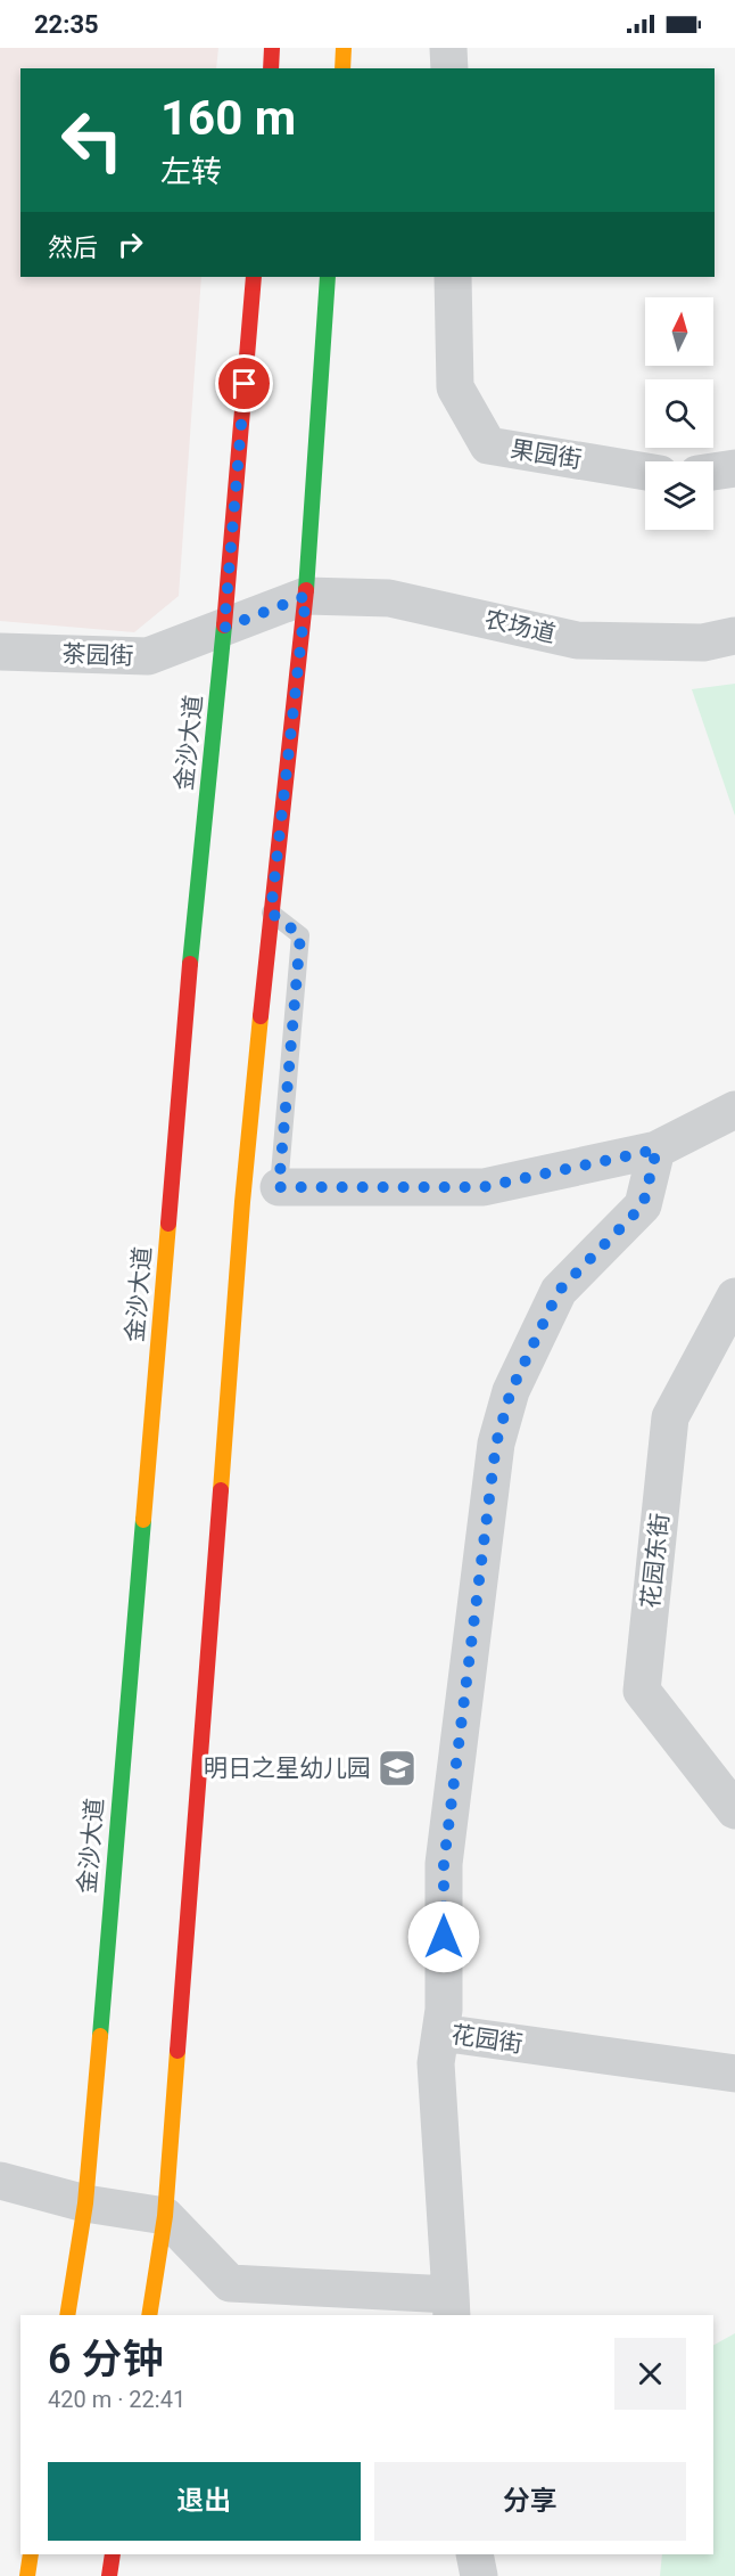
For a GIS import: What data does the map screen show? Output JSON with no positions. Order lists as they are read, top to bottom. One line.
{"streets":{"main road":["金沙大道"],"street":["果园街","农场道","茶园街","花园东街","花园街"]},"crossings":[["农场道","茶园街"],["茶园街","金沙大道"]],"places":{"school or university":["明日之星幼儿园"]},"north":"top","page":{"status":"22:35","turn":["160 m","左转"],"then":"然后","heading":["6 分钟","420 m · 22:41"],"buttons":["退出","分享"]}}
